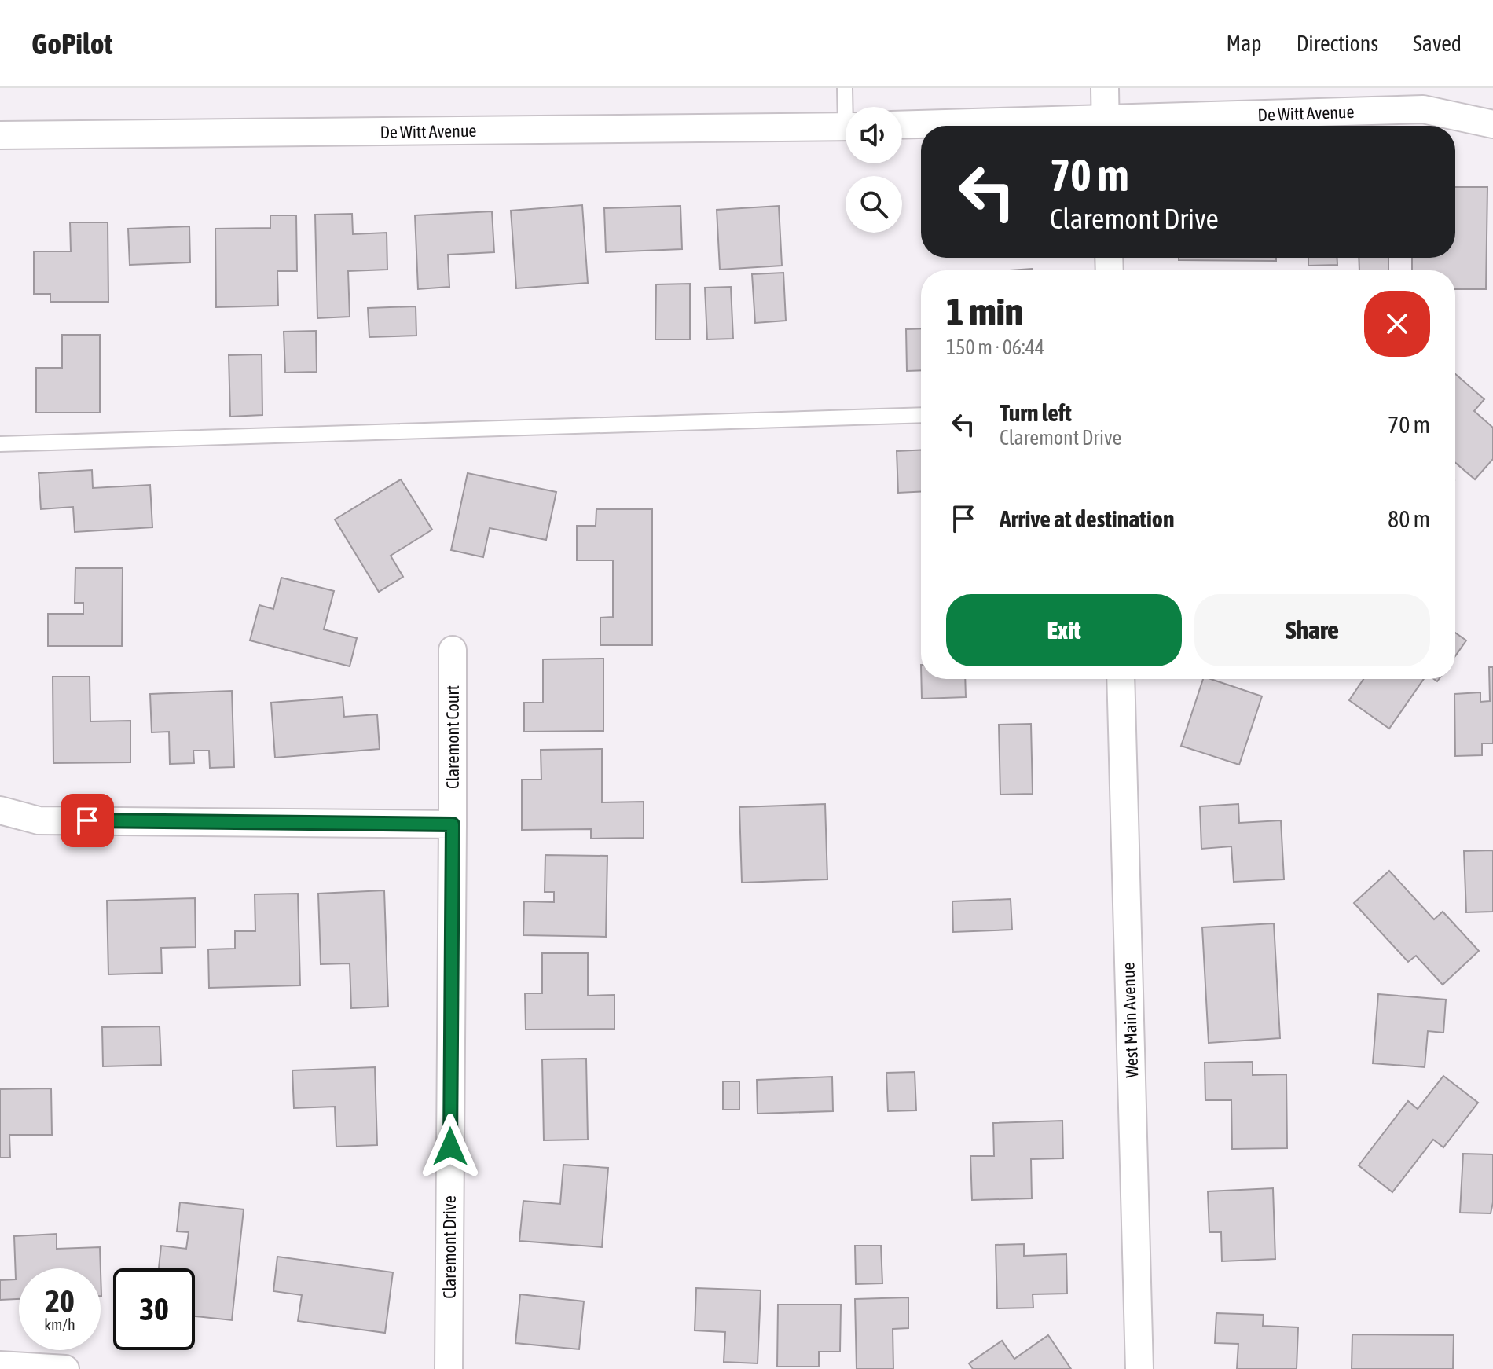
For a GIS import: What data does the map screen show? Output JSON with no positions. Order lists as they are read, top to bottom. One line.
{"streets":{"street":["De Witt Avenue","Claremont Court","West Main Avenue","Claremont Drive"]},"crossings":[["Claremont Court","Claremont Drive"]],"page":{"header":"GoPilot","nav":["Map","Directions","Saved"],"turn":["70 m","Claremont Drive"],"heading":["1 min","150 m · 06:44"],"list":[{"name":"Turn left","note":"Claremont Drive","value":"70 m"},{"name":"Arrive at destination","value":"80 m"}],"buttons":["Exit","Share"],"speed":"20 km/h","limit":"30"}}
